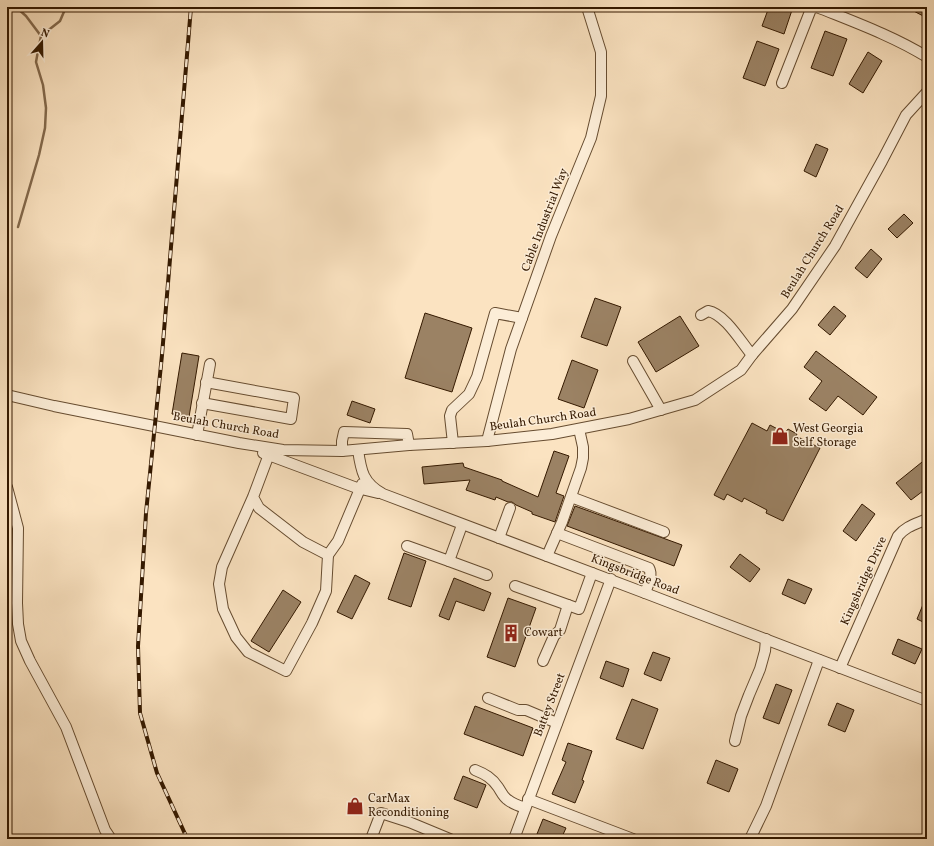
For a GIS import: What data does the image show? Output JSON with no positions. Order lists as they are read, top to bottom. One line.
{"streets":{"street":["Cable Industrial Way","Beulah Church Road","Kingsbridge Road","Kingsbridge Drive","Battey Street"]},"crossings":[["Cable Industrial Way","Beulah Church Road"],["Beulah Church Road","Kingsbridge Road"],["Kingsbridge Road","Kingsbridge Drive"],["Kingsbridge Road","Battey Street"]],"places":{"shop":["West Georgia Self Storage","CarMax Reconditioning"],"building":["Cowart"]},"north":"top"}
